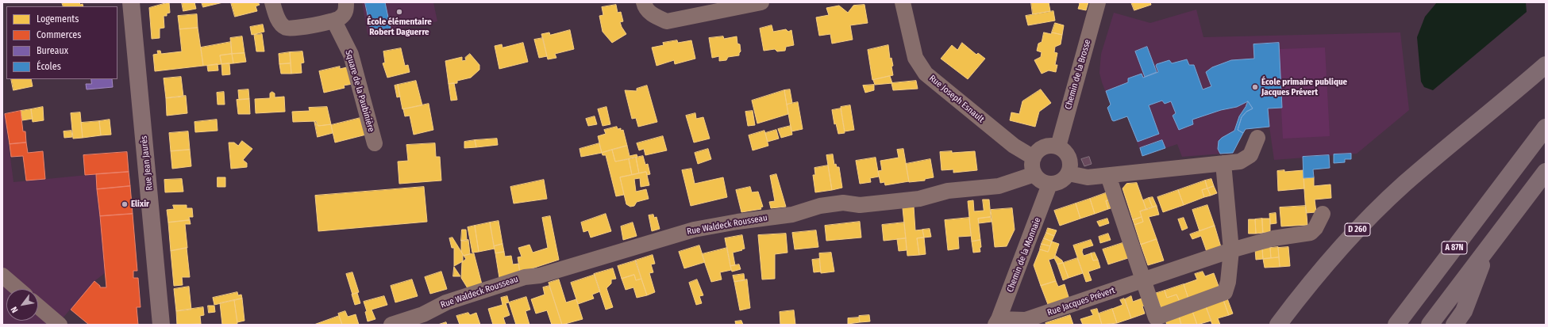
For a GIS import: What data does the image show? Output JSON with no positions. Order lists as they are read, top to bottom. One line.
{"streets":{"highway":["D 260","A 87N"],"main road":["Rue Jean Jaurès"],"street":["Chemin de la Brosse","Square de la Paubinière","Rue Joseph Esnault","Rue Waldeck Rousseau","Chemin de la Monnaie","Rue Jacques Prévert"]},"crossings":[["Chemin de la Brosse","Rue Joseph Esnault"],["Chemin de la Brosse","Rue Waldeck Rousseau"],["Chemin de la Brosse","Chemin de la Monnaie"],["Rue Joseph Esnault","Rue Waldeck Rousseau"],["Rue Joseph Esnault","Chemin de la Monnaie"],["Rue Waldeck Rousseau","Chemin de la Monnaie"],["Chemin de la Monnaie","Rue Jacques Prévert"]],"places":["École élémentaire Robert Daguerre","École primaire publique Jacques Prévert","Elixir"],"legend":["Logements","Commerces","Bureaux","Écoles"],"north":"bottom left"}
